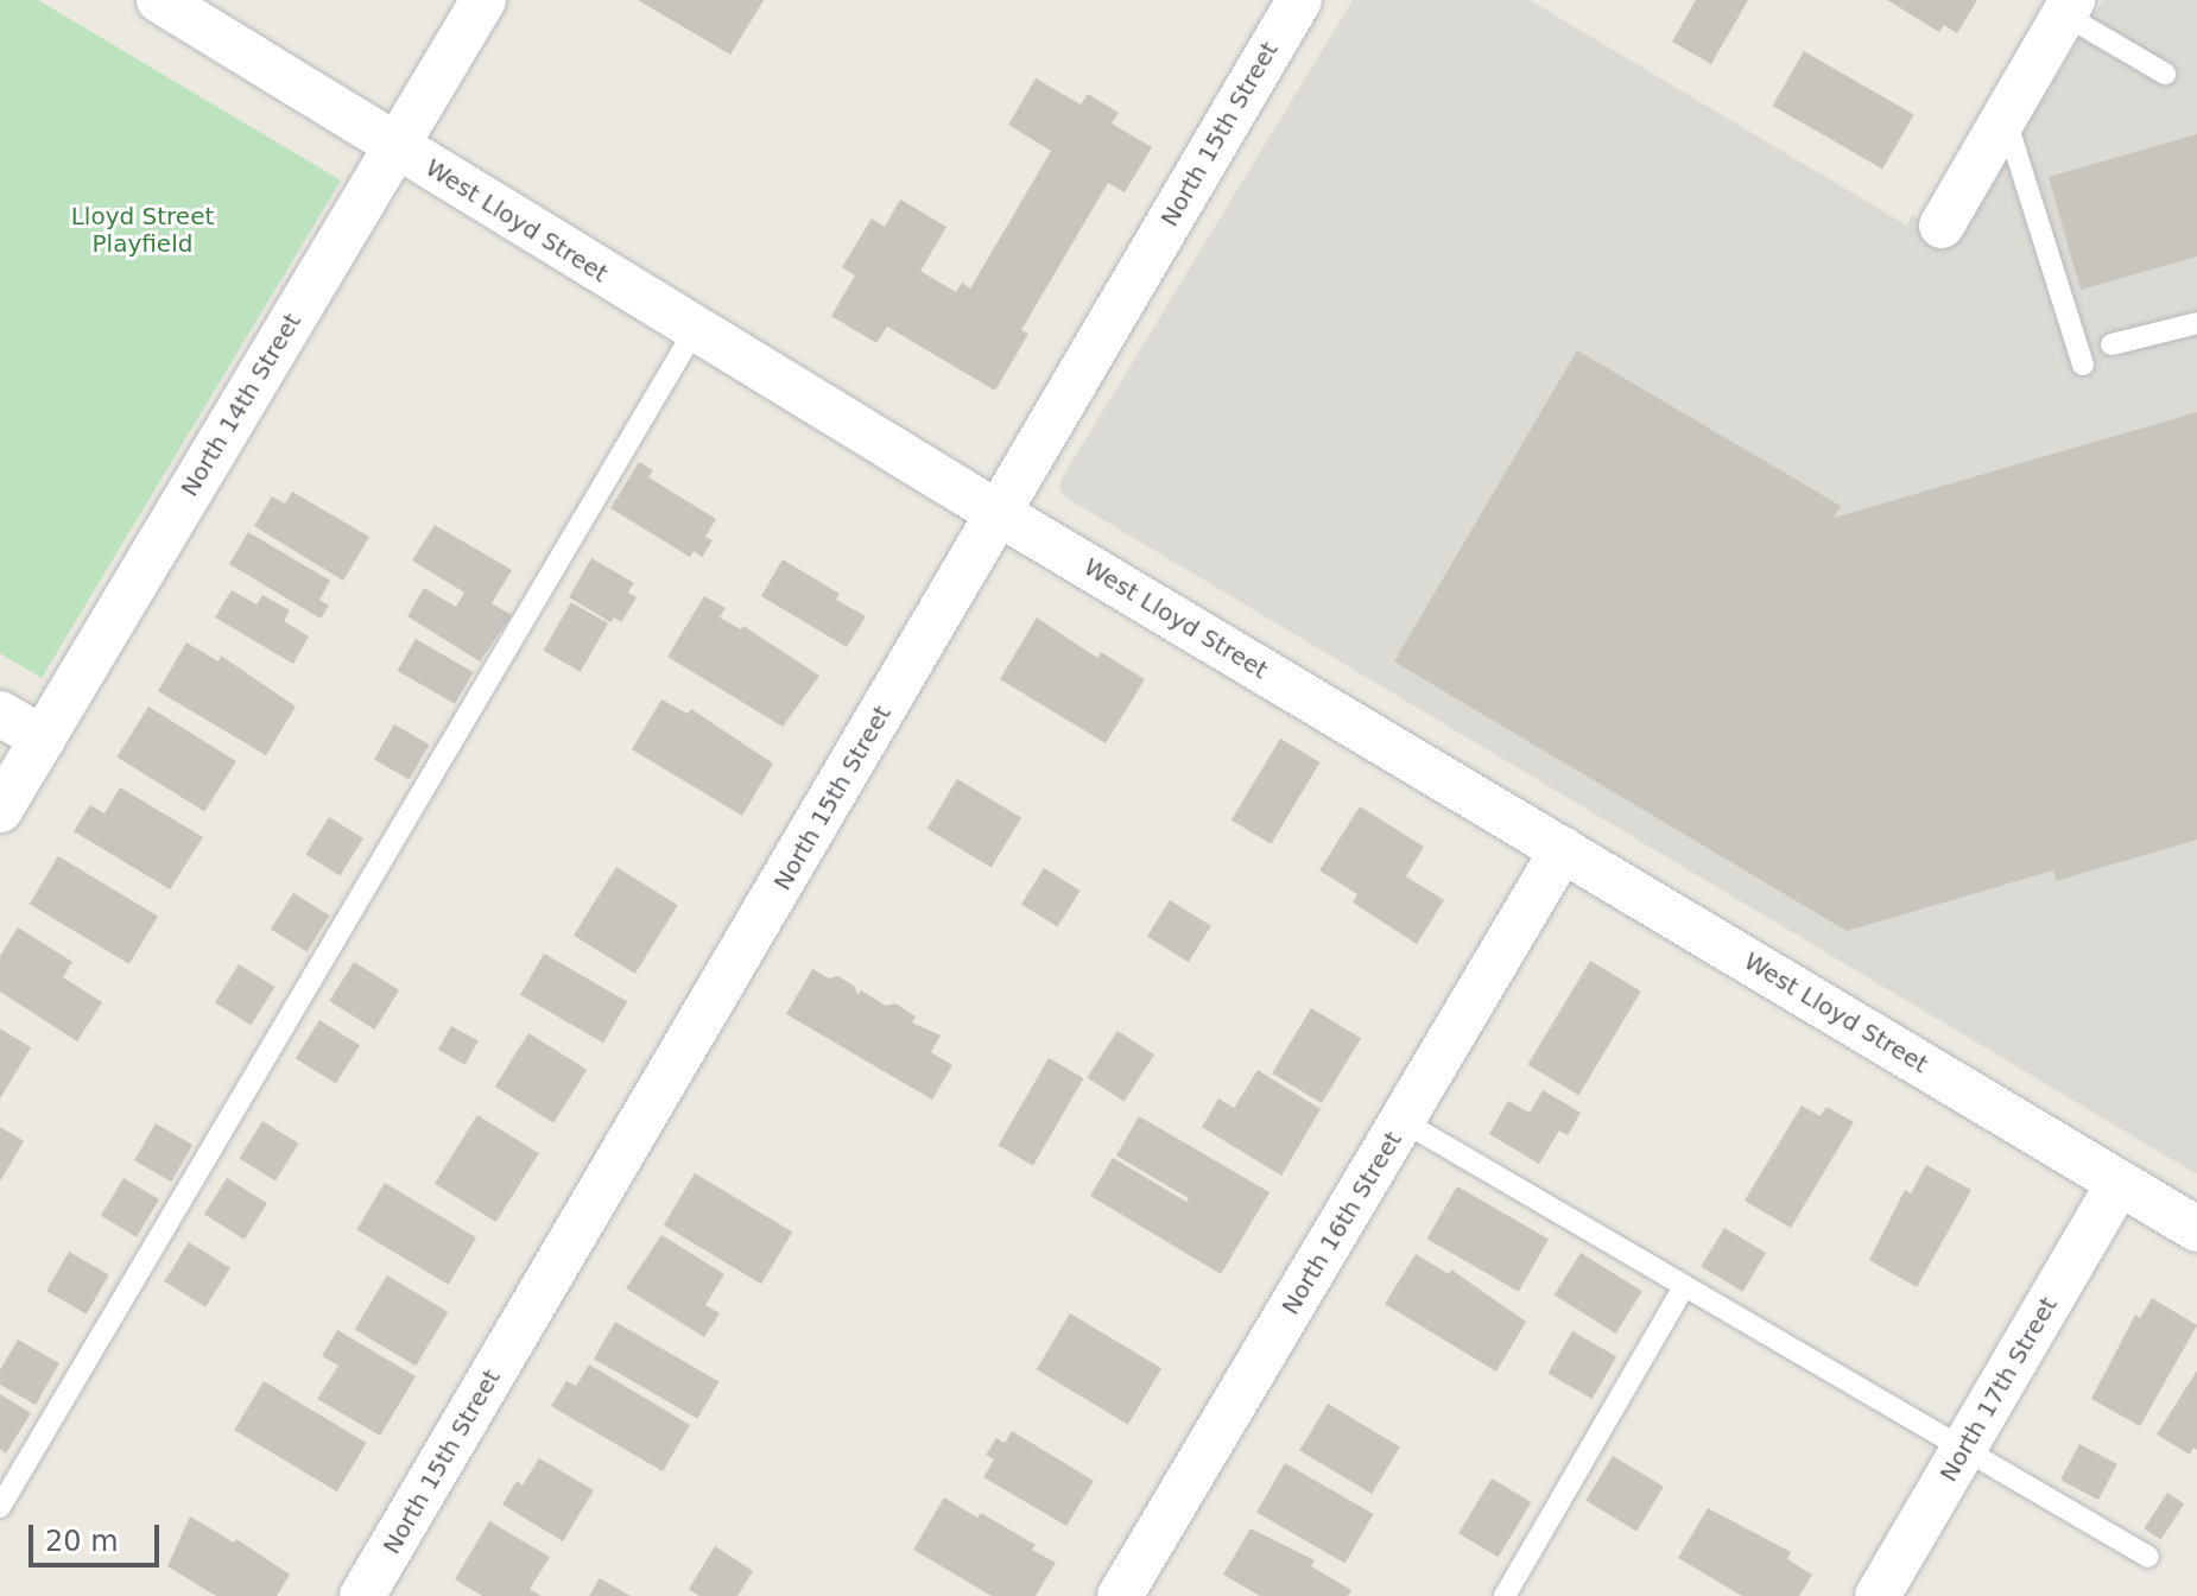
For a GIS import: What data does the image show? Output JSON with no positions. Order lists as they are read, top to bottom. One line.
{"streets":{"street":["North 15th Street","West Lloyd Street","North 14th Street","North 16th Street","North 17th Street"]},"crossings":[["North 15th Street","West Lloyd Street"],["West Lloyd Street","North 14th Street"],["West Lloyd Street","North 16th Street"],["West Lloyd Street","North 17th Street"]],"parks":["Lloyd Street Playfield"],"scale_bar":"20 m"}
